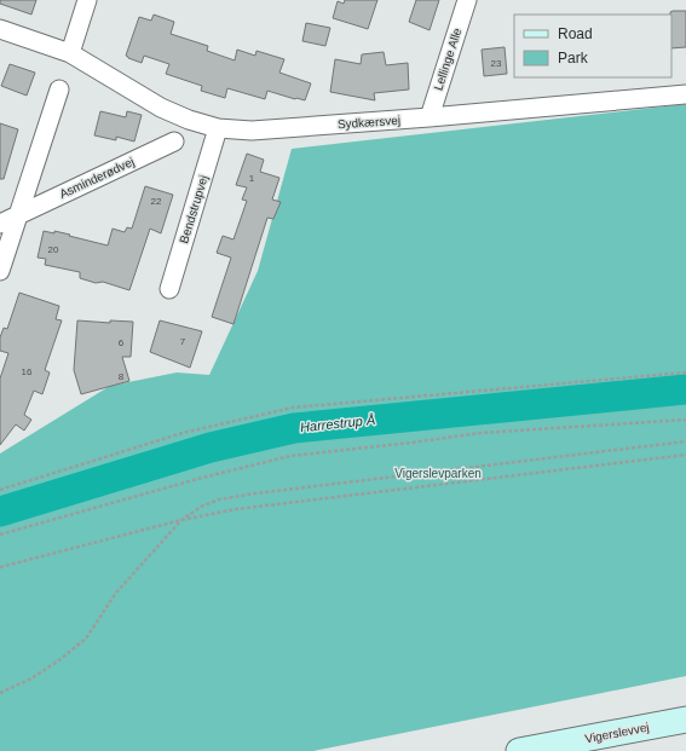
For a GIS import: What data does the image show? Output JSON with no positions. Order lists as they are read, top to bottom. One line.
{"streets":{"street":["Lellinge Alle","Sydkærsvej","Asminderødvej","Bendstrupvej","Vigerslevvej"]},"crossings":[["Lellinge Alle","Sydkærsvej"],["Sydkærsvej","Bendstrupvej"]],"water":["Harrestrup Å"],"parks":["Vigerslevparken"],"house_numbers":["23","1","22","20","7","6","16","8"],"legend":["Road","Park"]}
